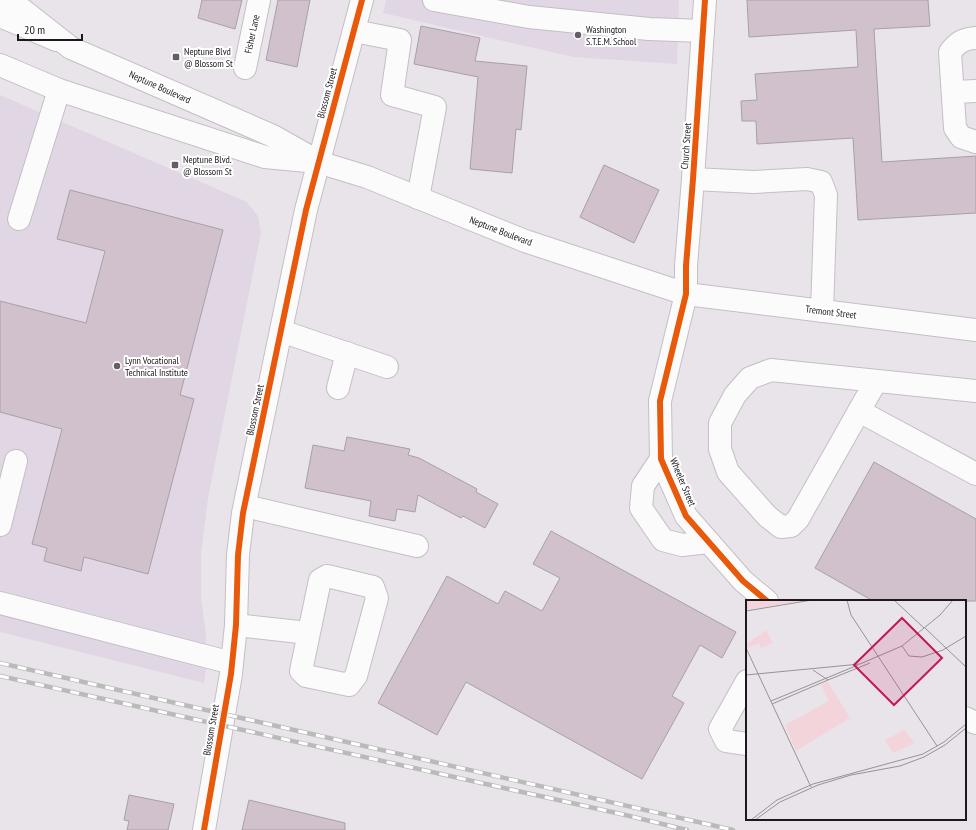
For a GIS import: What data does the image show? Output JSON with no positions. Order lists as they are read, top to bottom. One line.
{"streets":{"main road":["Fisher Lane","Neptune Boulevard","Blossom Street","Church Street","Tremont Street","Wheeler Street"]},"crossings":[["Neptune Boulevard","Blossom Street"],["Neptune Boulevard","Church Street"],["Neptune Boulevard","Tremont Street"],["Neptune Boulevard","Wheeler Street"],["Church Street","Tremont Street"],["Church Street","Wheeler Street"],["Tremont Street","Wheeler Street"]],"places":{"other":["Washington S.T.E.M. School","Lynn Vocational Technical Institute"],"transit":["Neptune Blvd @ Blossom St","Neptune Blvd. @ Blossom St"]},"scale_bar":"20 m"}
